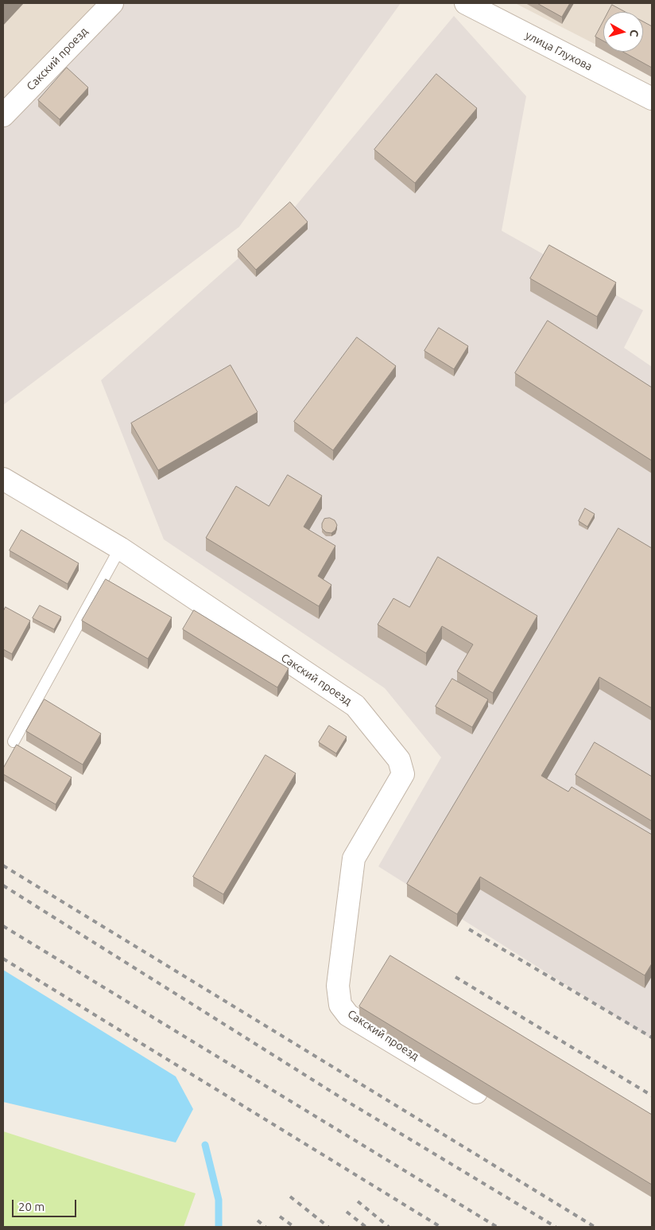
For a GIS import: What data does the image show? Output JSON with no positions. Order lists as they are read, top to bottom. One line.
{"streets":{"street":["улица Глухова","Сакский проезд"]},"scale_bar":"20 m","north":"right"}
